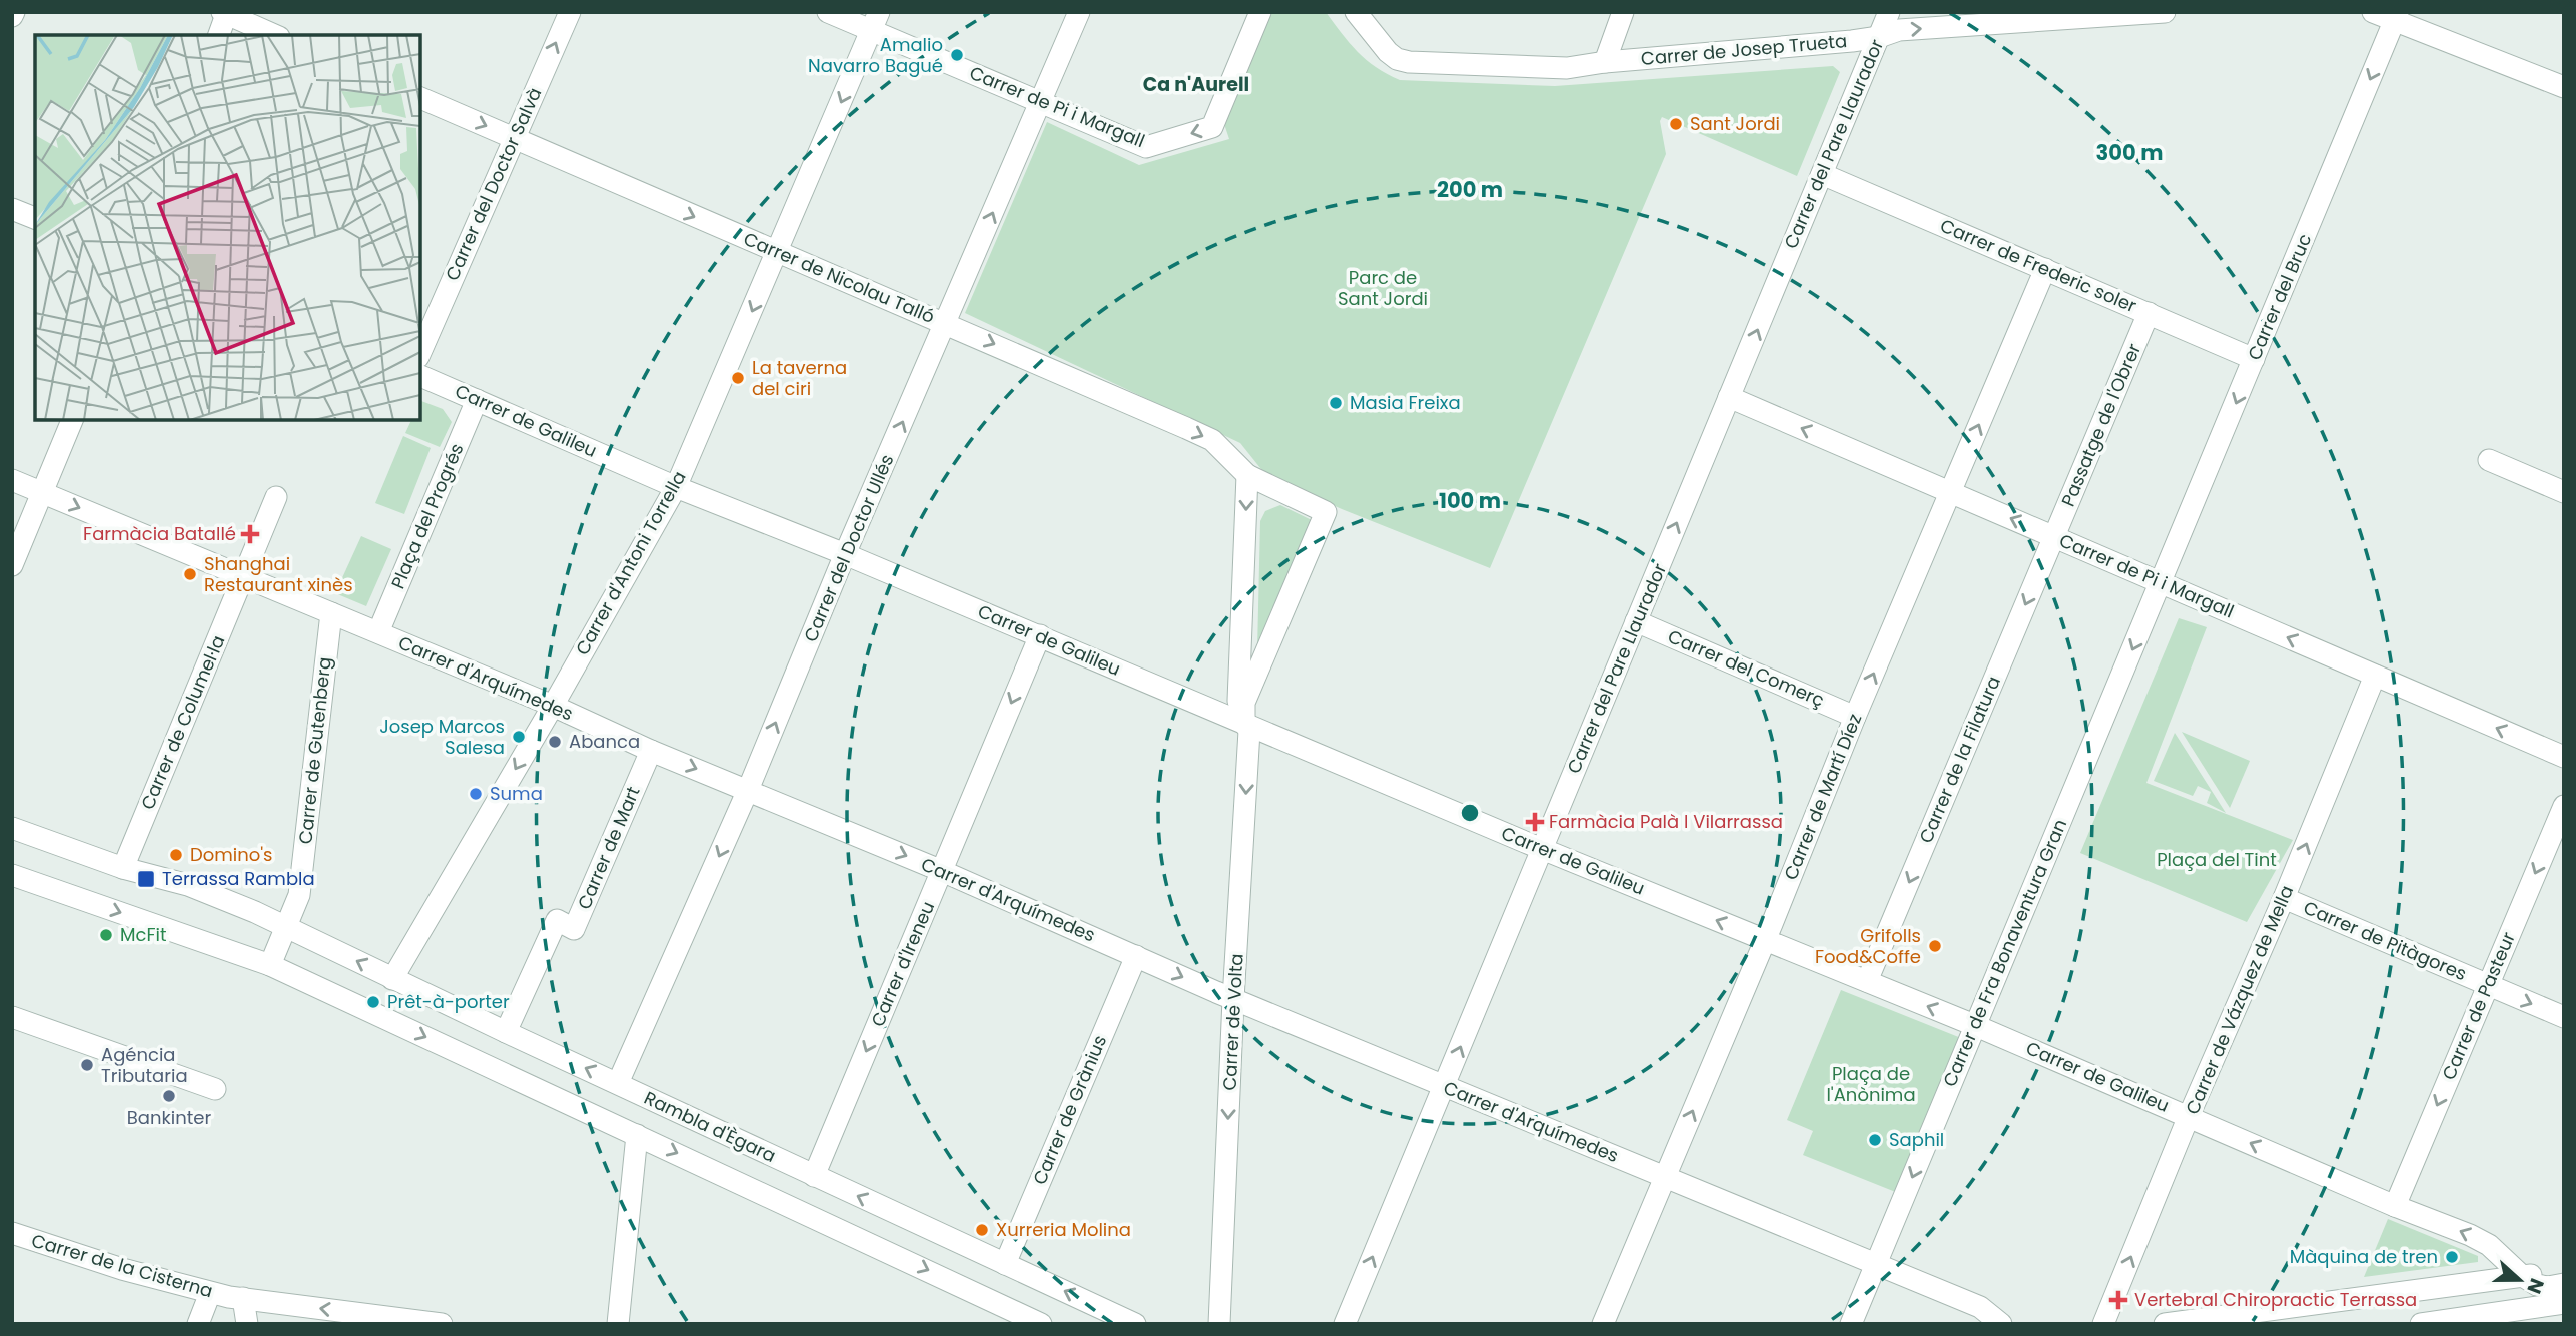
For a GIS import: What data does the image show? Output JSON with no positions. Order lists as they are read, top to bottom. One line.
{"streets":{"street":["Carrer de Josep Trueta","Carrer de Pi i Margall","Carrer del Pare Llaurador","Carrer del Doctor Salvà","Carrer de Frederic soler","Carrer de Nicolau Talló","Carrer del Bruc","Carrer de Galileu","Passatge de l'Obrer","Plaça del Progrés","Carrer del Doctor Ullés","Carrer d'Antoni Torrella","Carrer del Comerç","Carrer d'Arquímedes","Carrer de Columel·la","Carrer de Gutenberg","Carrer de la Filatura","Carrer de Martí Díez","Carrer de Mart","Carrer de Pitàgores","Carrer de Fra Bonaventura Gran","Carrer d'Ireneu","Carrer de Vázquez de Mella","Carrer de Pasteur","Carrer de Volta","Carrer de Grànius","Rambla d'Ègara","Carrer de la Cisterna"]},"crossings":[["Carrer de Josep Trueta","Carrer del Pare Llaurador"],["Carrer de Pi i Margall","Carrer del Pare Llaurador"],["Carrer de Pi i Margall","Carrer del Bruc"],["Carrer de Pi i Margall","Passatge de l'Obrer"],["Carrer de Pi i Margall","Carrer del Doctor Ullés"],["Carrer de Pi i Margall","Carrer d'Antoni Torrella"],["Carrer de Pi i Margall","Carrer de la Filatura"],["Carrer de Pi i Margall","Carrer de Martí Díez"],["Carrer de Pi i Margall","Carrer de Fra Bonaventura Gran"],["Carrer de Pi i Margall","Carrer de Vázquez de Mella"],["Carrer del Pare Llaurador","Carrer de Frederic soler"],["Carrer del Pare Llaurador","Carrer de Galileu"],["Carrer del Pare Llaurador","Carrer del Comerç"],["Carrer del Pare Llaurador","Carrer d'Arquímedes"],["Carrer del Doctor Salvà","Carrer de Nicolau Talló"],["Carrer de Frederic soler","Carrer del Bruc"],["Carrer de Frederic soler","Passatge de l'Obrer"],["Carrer de Frederic soler","Carrer de Martí Díez"],["Carrer de Nicolau Talló","Carrer de Galileu"],["Carrer de Nicolau Talló","Carrer del Doctor Ullés"],["Carrer de Nicolau Talló","Carrer d'Antoni Torrella"],["Carrer de Nicolau Talló","Carrer de Volta"],["Carrer del Bruc","Carrer de Fra Bonaventura Gran"],["Carrer de Galileu","Plaça del Progrés"],["Carrer de Galileu","Carrer del Doctor Ullés"],["Carrer de Galileu","Carrer d'Antoni Torrella"],["Carrer de Galileu","Carrer de la Filatura"],["Carrer de Galileu","Carrer de Martí Díez"],["Carrer de Galileu","Carrer de Fra Bonaventura Gran"],["Carrer de Galileu","Carrer d'Ireneu"],["Carrer de Galileu","Carrer de Vázquez de Mella"],["Carrer de Galileu","Carrer de Pasteur"],["Carrer de Galileu","Carrer de Volta"],["Passatge de l'Obrer","Carrer de la Filatura"],["Plaça del Progrés","Carrer d'Arquímedes"],["Carrer del Doctor Ullés","Carrer d'Arquímedes"],["Carrer del Doctor Ullés","Rambla d'Ègara"],["Carrer d'Antoni Torrella","Carrer d'Arquímedes"],["Carrer d'Antoni Torrella","Rambla d'Ègara"],["Carrer del Comerç","Carrer de Martí Díez"],["Carrer d'Arquímedes","Carrer de Columel·la"],["Carrer d'Arquímedes","Carrer de Gutenberg"],["Carrer d'Arquímedes","Carrer de Martí Díez"],["Carrer d'Arquímedes","Carrer de Mart"],["Carrer d'Arquímedes","Carrer de Fra Bonaventura Gran"],["Carrer d'Arquímedes","Carrer d'Ireneu"],["Carrer d'Arquímedes","Carrer de Volta"],["Carrer d'Arquímedes","Carrer de Grànius"],["Carrer de Columel·la","Rambla d'Ègara"],["Carrer de Gutenberg","Rambla d'Ègara"],["Carrer de Mart","Rambla d'Ègara"],["Carrer de Pitàgores","Carrer de Vázquez de Mella"],["Carrer de Pitàgores","Carrer de Pasteur"],["Carrer d'Ireneu","Rambla d'Ègara"],["Carrer de Grànius","Rambla d'Ègara"]],"one_way":["Carrer de Pi i Margall","Carrer del Pare Llaurador","Carrer del Doctor Salvà","Carrer de Nicolau Talló","Carrer del Bruc","Carrer d'Antoni Torrella","Carrer de la Filatura","Carrer de Martí Díez","Carrer de Fra Bonaventura Gran","Carrer d'Ireneu","Carrer de Vázquez de Mella","Carrer de Pasteur","Carrer de Volta","Carrer de la Cisterna"],"districts":["Ca n'Aurell"],"parks":["Parc de Sant Jordi","Plaça del Tint","Plaça de l'Anònima"],"places":{"other":["Amalio Navarro Bagué","Sant Jordi","La taverna del ciri","Masia Freixa","Shanghai Restaurant xinès","Josep Marcos Salesa","Abanca","Suma","Domino's","McFit","Grifolls Food&Coffe","Prêt-à-porter","Agéncia Tributaria","Bankinter","Saphil","Xurreria Molina","Màquina de tren"],"health":["Farmàcia Batallé","Farmàcia Palà I Vilarrassa","Vertebral Chiropractic Terrassa"],"transit":["Terrassa Rambla"]},"north":"right","rings":["300 m","200 m","100 m"]}
